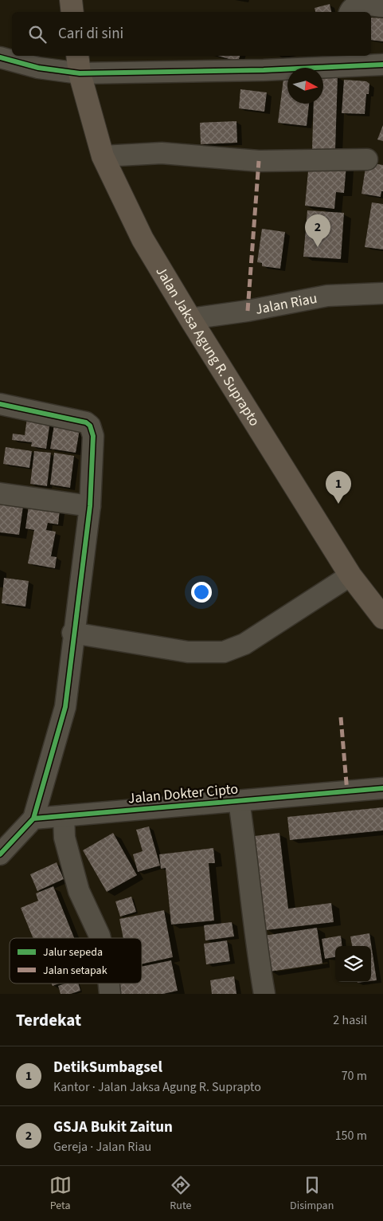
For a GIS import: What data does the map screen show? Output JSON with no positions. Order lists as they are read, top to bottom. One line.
{"streets":{"main road":["Jalan Jaksa Agung R. Suprapto"],"street":["Jalan Riau","Jalan Dokter Cipto"]},"crossings":[["Jalan Riau","Jalan Jaksa Agung R. Suprapto"]],"legend":["Jalur sepeda","Jalan setapak"],"north":"right","page":{"search":"Cari di sini","pins":["2","1"],"heading":["Terdekat","2 hasil"],"list":[{"mark":"1","name":"DetikSumbagsel","note":"Kantor · Jalan Jaksa Agung R. Suprapto","value":"70 m"},{"mark":"2","name":"GSJA Bukit Zaitun","note":"Gereja · Jalan Riau","value":"150 m"}],"nav":["Peta","Rute","Disimpan"]}}
